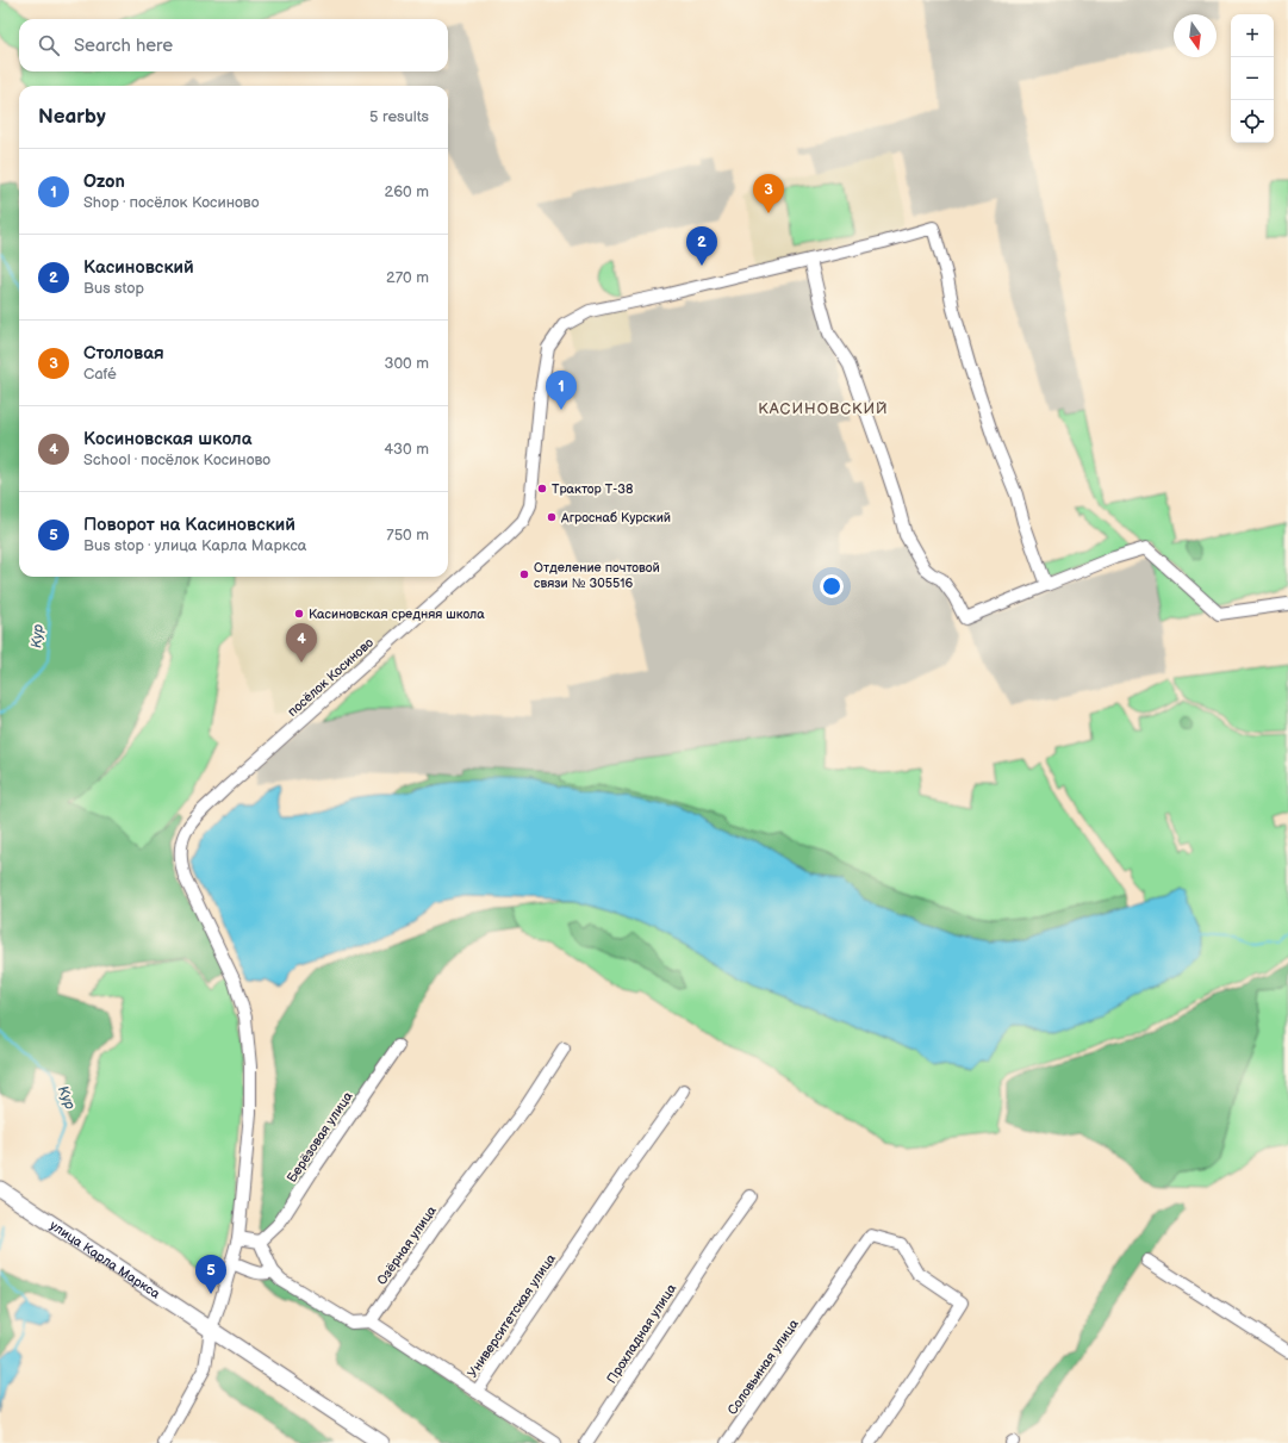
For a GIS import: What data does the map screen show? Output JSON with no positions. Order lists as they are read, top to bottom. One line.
{"streets":{"main road":["улица Карла Маркса"],"street":["посёлок Косиново","Берёзовая улица","Озёрная улица","Университетская улица","Прохладная улица","Соловьиная улица"]},"crossings":[["посёлок Косиново","улица Карла Маркса"],["Озёрная улица","Университетская улица"]],"districts":["КАСИНОВСКИЙ"],"water":["Кур"],"places":["Трактор Т-38","Агроснаб Курский","Отделение почтовой связи № 305516","Касиновская средняя школа"],"north":"bottom","page":{"map_buttons":["+","−"],"search":"Search here","heading":["Nearby","5 results"],"list":[{"mark":"1","name":"Ozon","note":"Shop · посёлок Косиново","value":"260 m"},{"mark":"2","name":"Касиновский","note":"Bus stop","value":"270 m"},{"mark":"3","name":"Столовая","note":"Café","value":"300 m"},{"mark":"4","name":"Косиновская школа","note":"School · посёлок Косиново","value":"430 m"},{"mark":"5","name":"Поворот на Касиновский","note":"Bus stop · улица Карла Маркса","value":"750 m"}],"pins":["3","2","1","4","5"]}}
